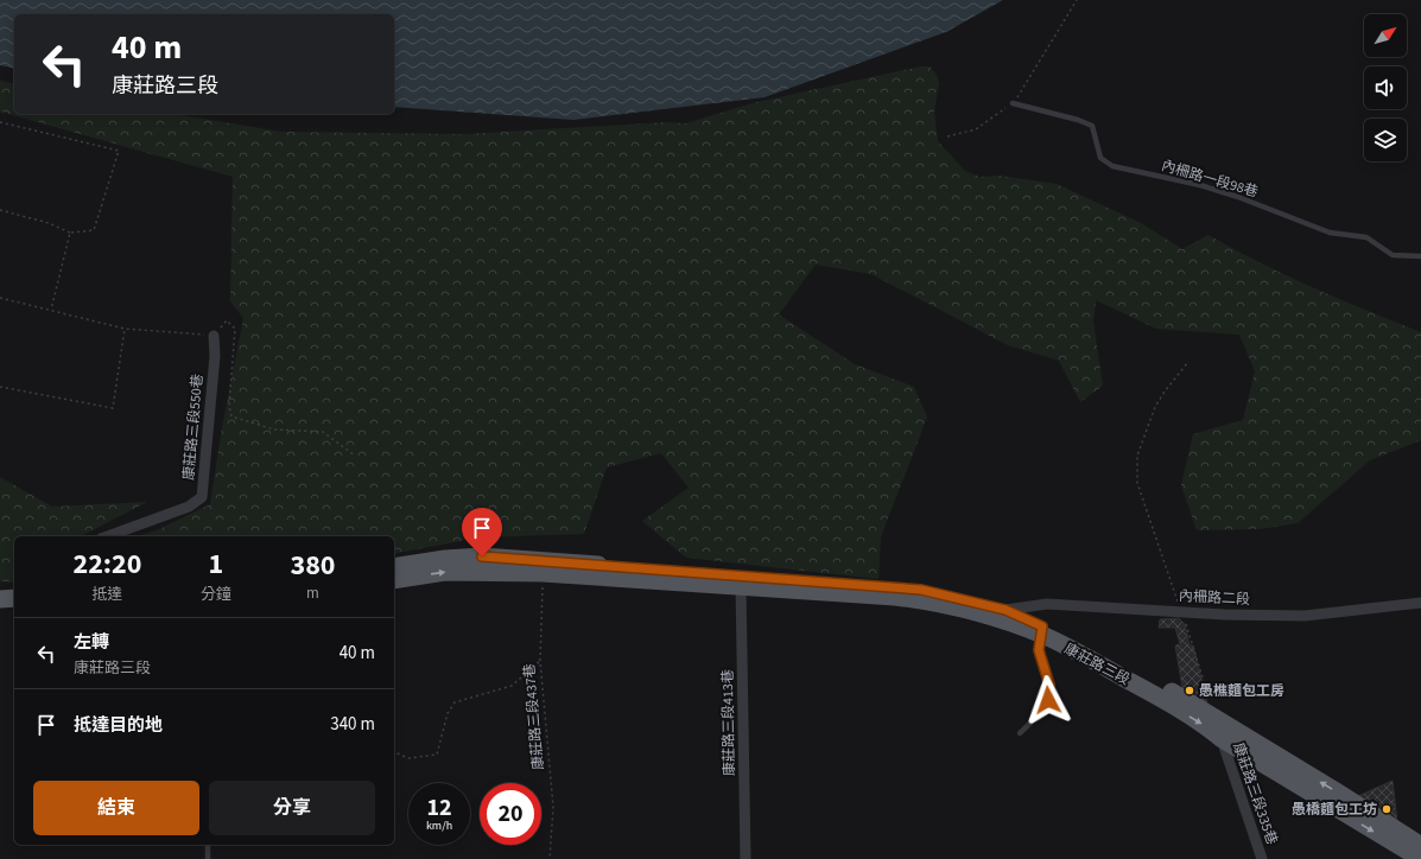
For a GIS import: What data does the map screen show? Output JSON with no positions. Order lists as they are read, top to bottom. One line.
{"streets":{"main road":["康莊路三段"],"street":["康莊路三段550巷","內柵路二段","康莊路三段413巷","康莊路三段335巷"],"lane":["內柵路一段98巷"],"path":["康莊路三段437巷"]},"crossings":[["內柵路二段","康莊路三段"],["康莊路三段","康莊路三段437巷"],["康莊路三段","康莊路三段413巷"],["康莊路三段","康莊路三段335巷"]],"places":["愚樵麵包工房","愚橋麵包工坊"],"north":"top right","page":{"turn":["40 m","康莊路三段"],"eta":["22:20","抵達","1","分鐘","380","m"],"list":[{"name":"左轉","note":"康莊路三段","value":"40 m"},{"name":"抵達目的地","value":"340 m"}],"buttons":["結束","分享"],"speed":"12 km/h","limit":"20"}}
